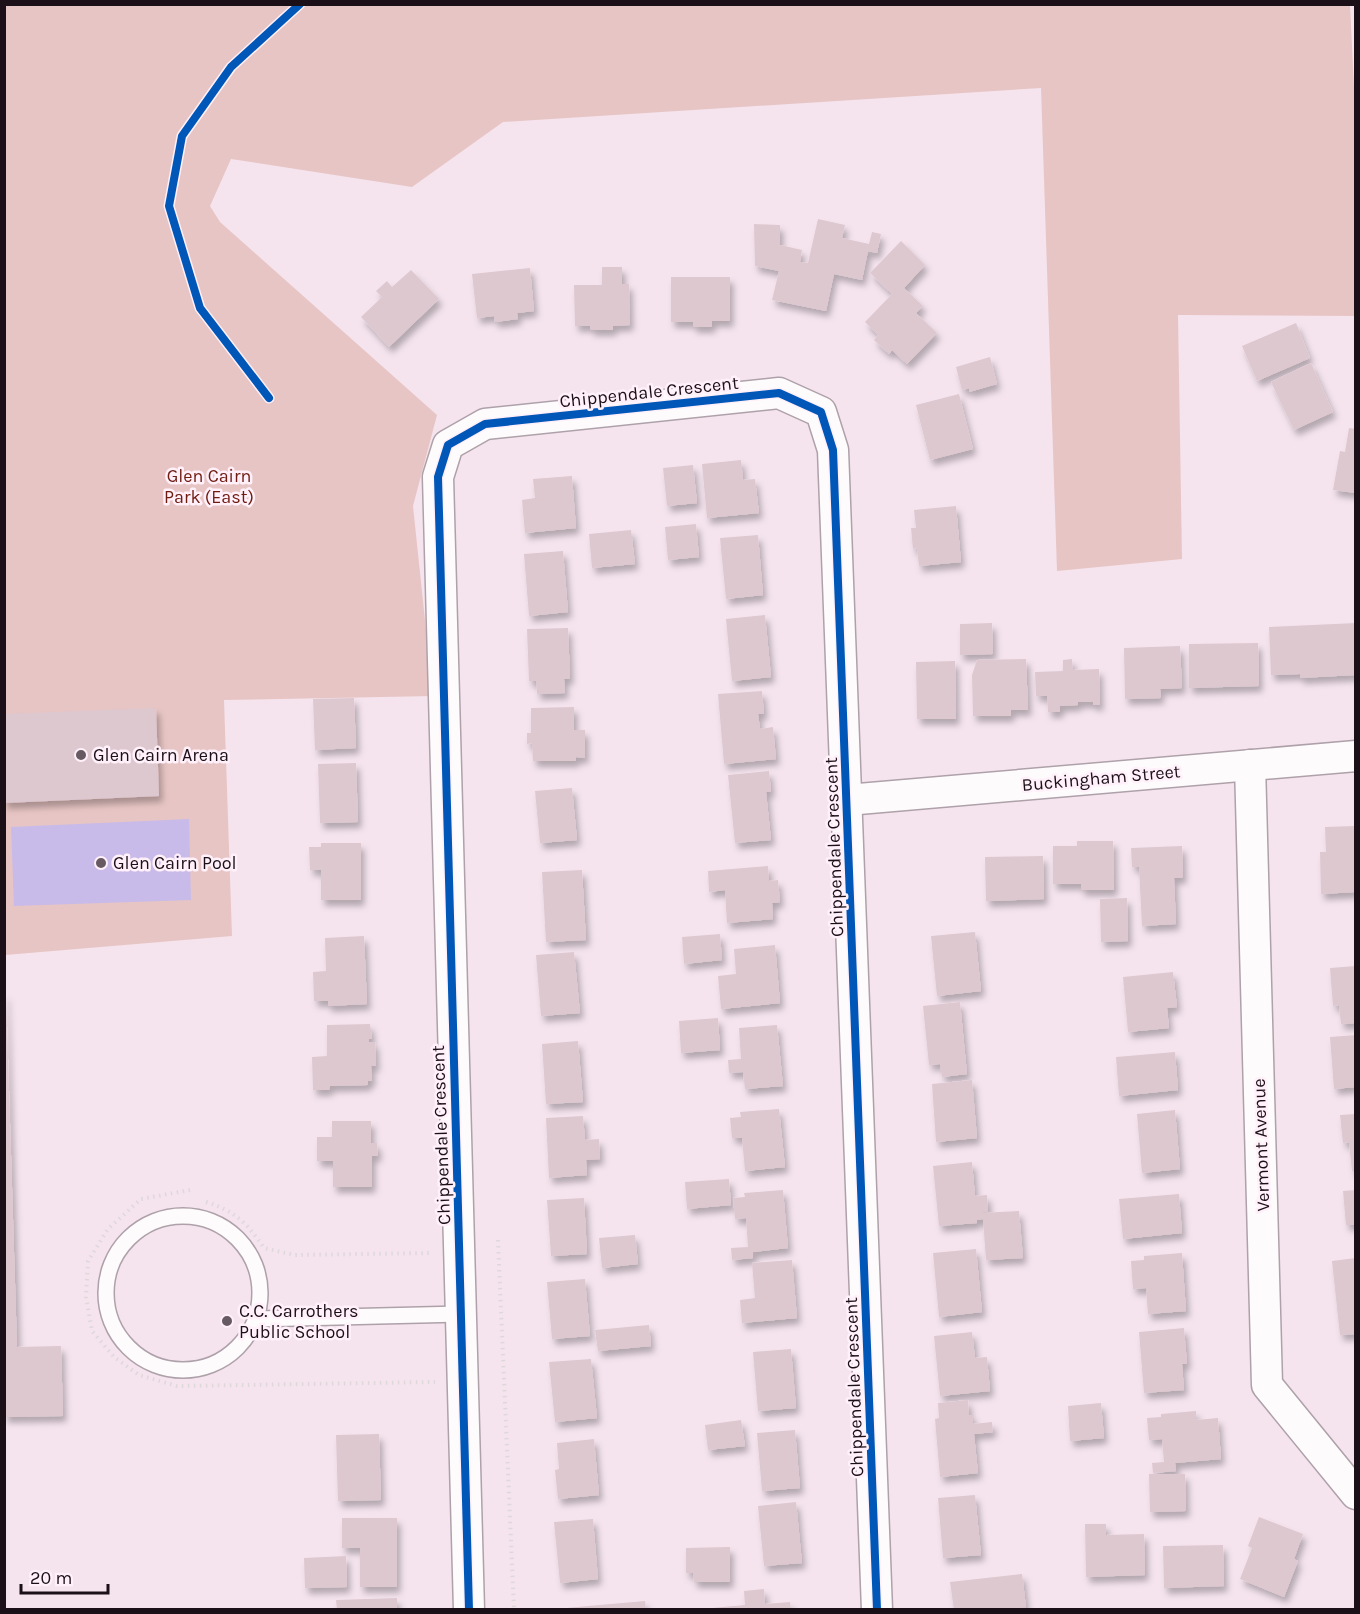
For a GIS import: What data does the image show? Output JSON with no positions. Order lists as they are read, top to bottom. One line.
{"streets":{"street":["Chippendale Crescent","Buckingham Street","Vermont Avenue"]},"crossings":[["Chippendale Crescent","Buckingham Street"],["Buckingham Street","Vermont Avenue"]],"parks":["Glen Cairn Park (East)"],"places":["Glen Cairn Arena","Glen Cairn Pool","C.C. Carrothers Public School"],"scale_bar":"20 m"}
